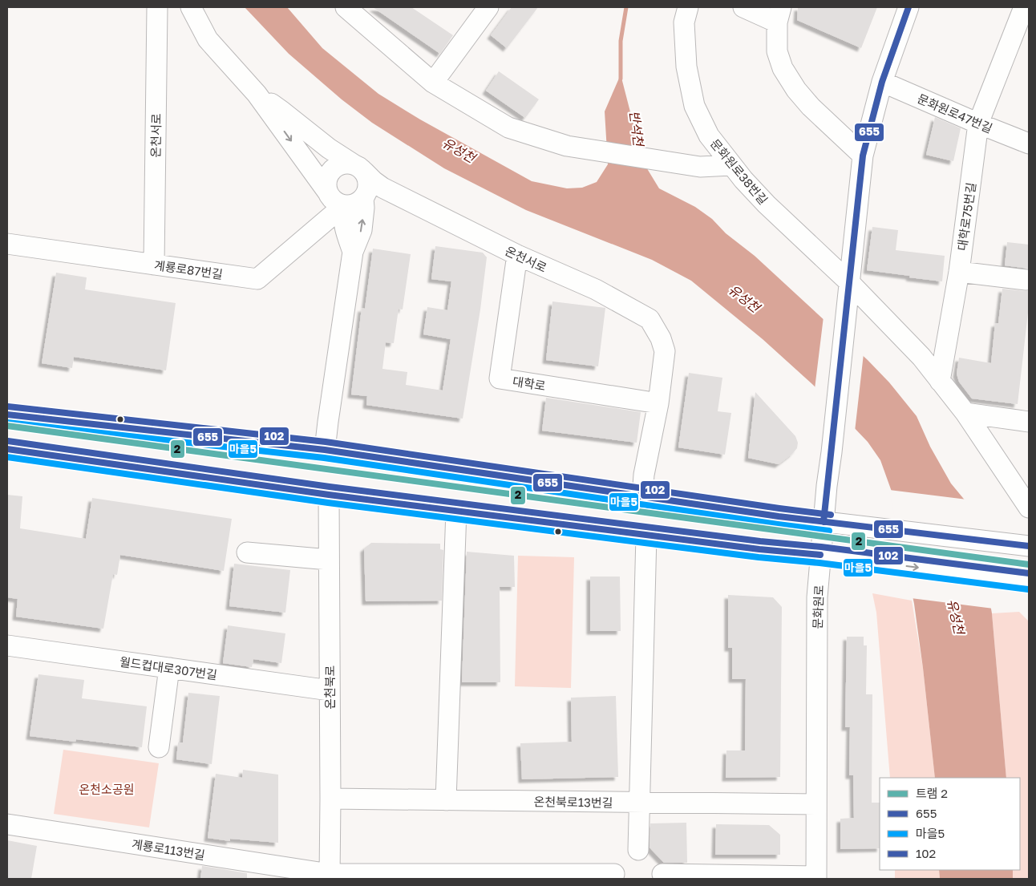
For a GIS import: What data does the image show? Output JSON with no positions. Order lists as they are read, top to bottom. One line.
{"streets":{"street":["문화원로47번길","온천서로","문화원로38번길","대학로75번길","계룡로87번길","대학로","문화원로","월드컵대로307번길","온천북로","온천북로13번길","계룡로113번길"]},"crossings":[["문화원로47번길","대학로75번길"],["문화원로47번길","문화원로"],["온천서로","계룡로87번길"],["온천서로","대학로"],["문화원로38번길","대학로75번길"],["문화원로38번길","문화원로"],["문화원로","온천북로13번길"],["월드컵대로307번길","온천북로"],["온천북로","온천북로13번길"],["온천북로","계룡로113번길"]],"water":["반석천","유성천"],"parks":["온천소공원"],"lines":["transit line 655","transit line 102","transit line 마을5","tram line 2"],"legend":["트램 2","655","마을5","102"]}
